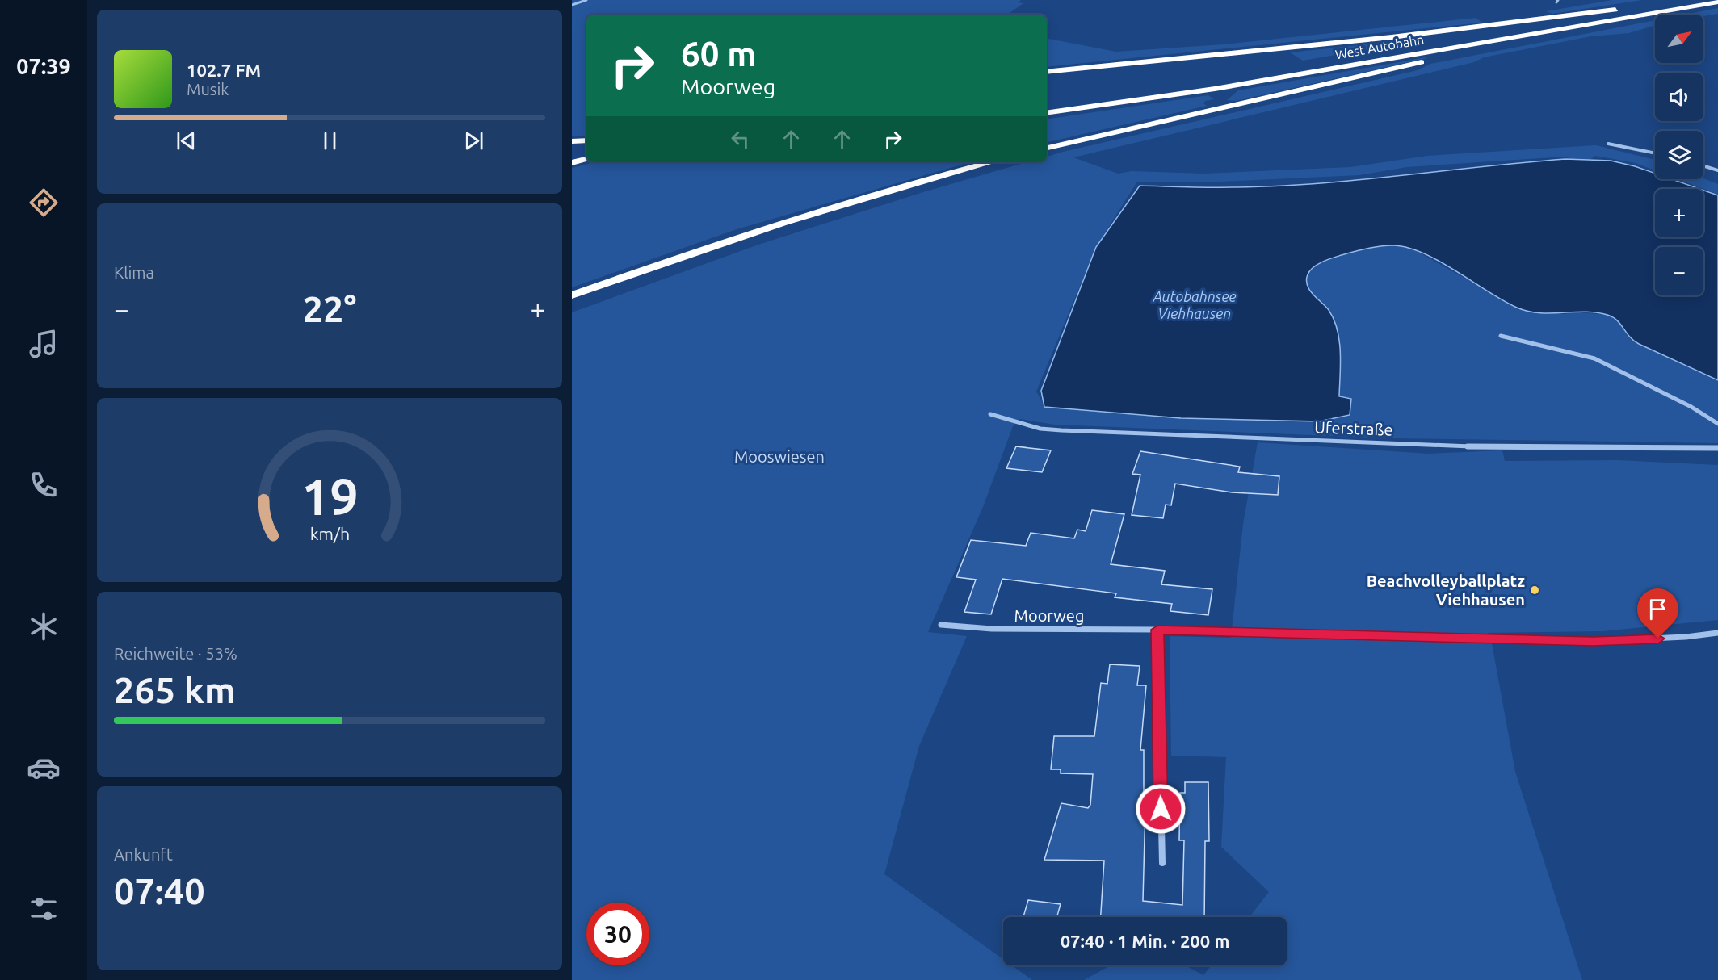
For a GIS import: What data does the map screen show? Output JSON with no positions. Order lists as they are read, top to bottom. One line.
{"streets":{"highway":["West Autobahn"],"street":["Uferstraße","Moorweg"]},"water":["Autobahnsee Viehhausen"],"parks":["Mooswiesen"],"places":["Beachvolleyballplatz Viehhausen"],"north":"top right","page":{"tabs":"07:39","map_buttons":["+","−"],"turn":["60 m","Moorweg"],"song":["102.7 FM","Musik"],"tile":["Klima",["Reichweite · 53%","265 km"],["Ankunft","07:40"]],"heat":["−","22°","+"],"limit":"30","trip":"07:40 · 1 Min. · 200 m","gauge":["19","km/h"]}}
